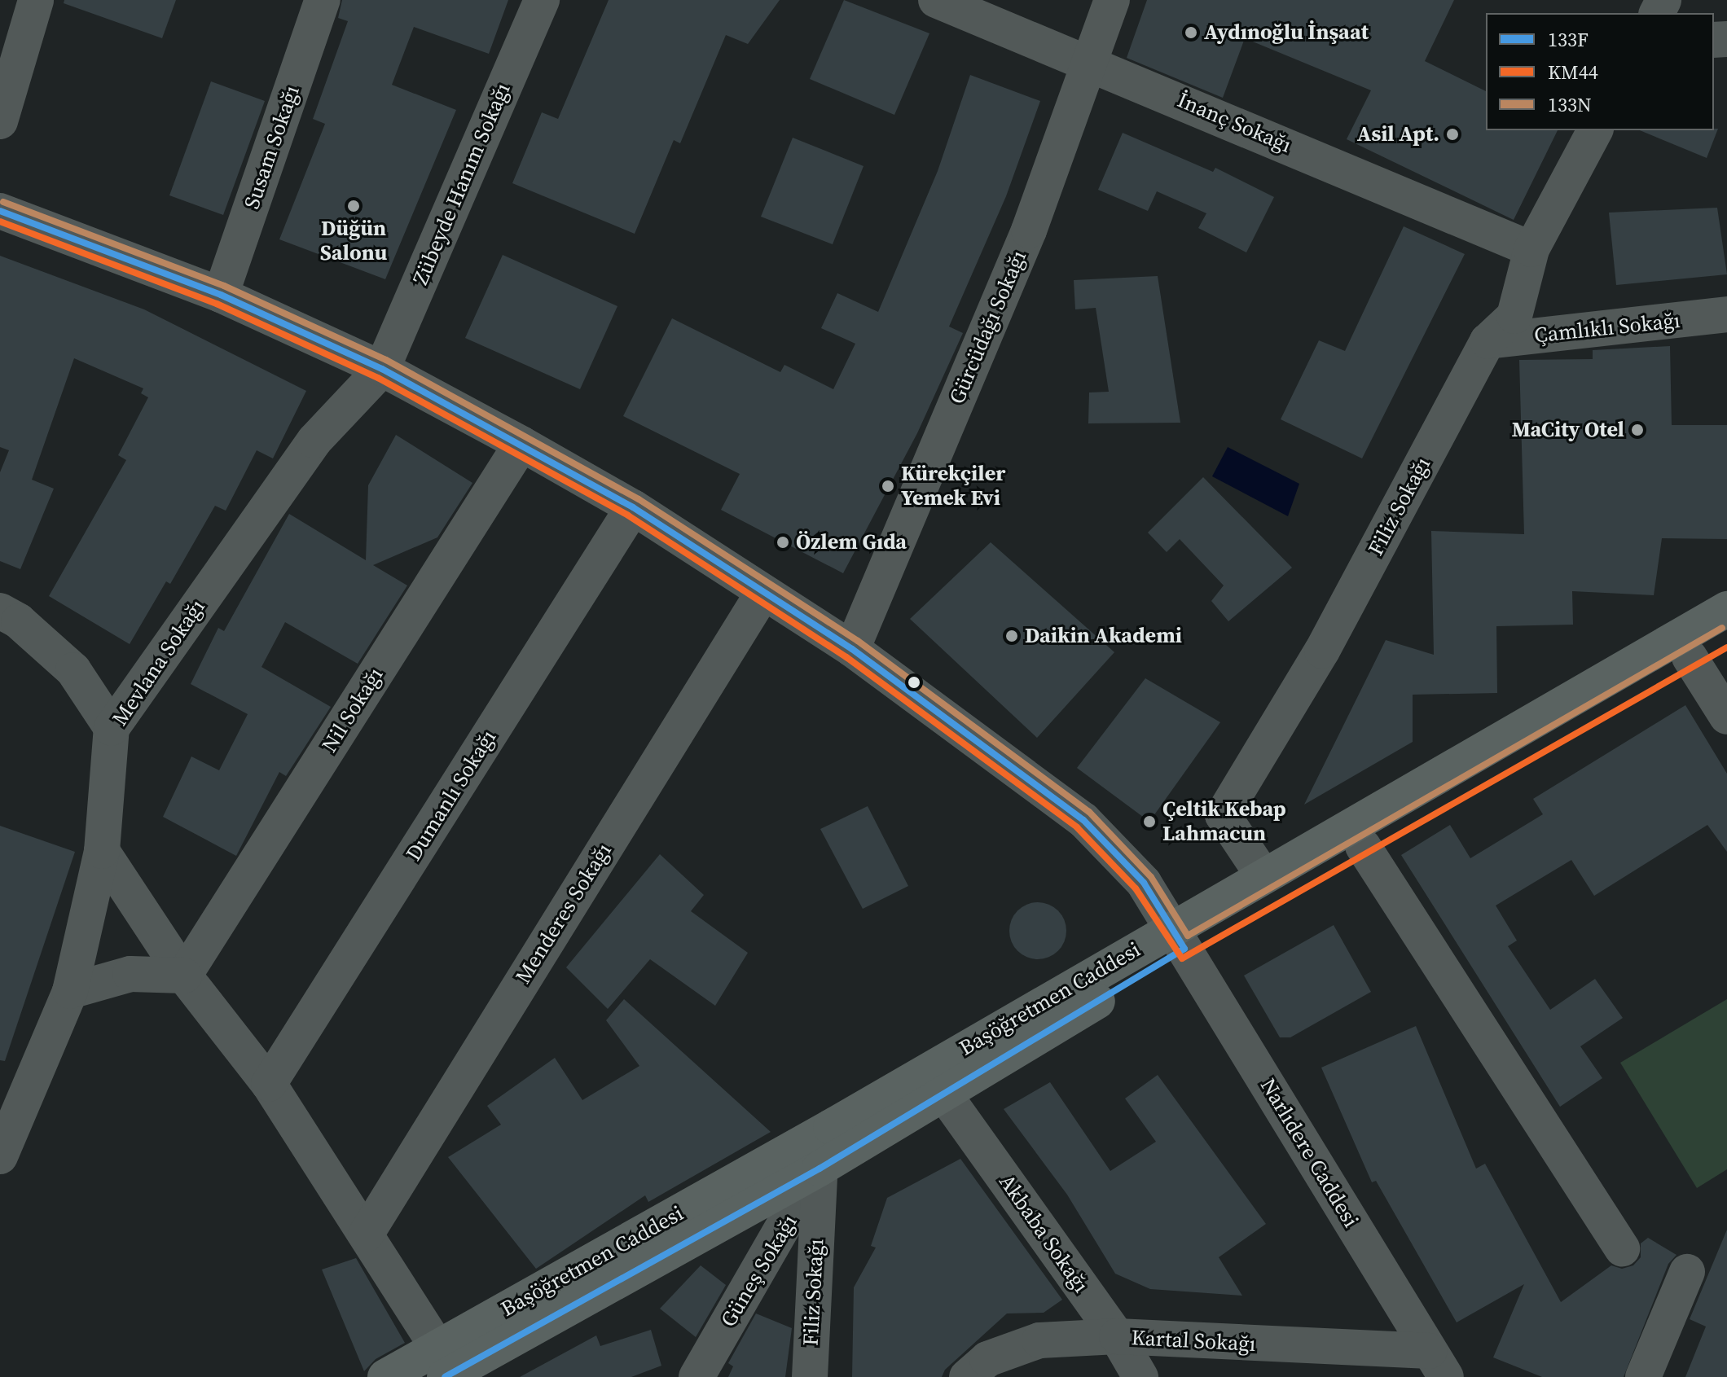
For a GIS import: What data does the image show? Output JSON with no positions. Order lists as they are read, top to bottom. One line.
{"streets":{"main road":["Başöğretmen Caddesi"],"street":["İnanç Sokağı","Susam Sokağı","Zübeyde Hanım Sokağı","Gürcüdağı Sokağı","Çamlıklı Sokağı","Filiz Sokağı","Mevlana Sokağı","Nil Sokağı","Dumanlı Sokağı","Menderes Sokağı","Narlıdere Caddesi","Akbaba Sokağı","Güneş Sokağı","Kartal Sokağı"]},"crossings":[["İnanç Sokağı","Gürcüdağı Sokağı"],["İnanç Sokağı","Filiz Sokağı"],["Susam Sokağı","Narlıdere Caddesi"],["Zübeyde Hanım Sokağı","Mevlana Sokağı"],["Zübeyde Hanım Sokağı","Narlıdere Caddesi"],["Gürcüdağı Sokağı","Narlıdere Caddesi"],["Çamlıklı Sokağı","Filiz Sokağı"],["Filiz Sokağı","Başöğretmen Caddesi"],["Filiz Sokağı","Güneş Sokağı"],["Mevlana Sokağı","Narlıdere Caddesi"],["Nil Sokağı","Narlıdere Caddesi"],["Dumanlı Sokağı","Narlıdere Caddesi"],["Menderes Sokağı","Narlıdere Caddesi"],["Başöğretmen Caddesi","Narlıdere Caddesi"],["Başöğretmen Caddesi","Akbaba Sokağı"],["Başöğretmen Caddesi","Güneş Sokağı"],["Narlıdere Caddesi","Kartal Sokağı"],["Akbaba Sokağı","Kartal Sokağı"]],"places":["Aydınoğlu İnşaat","Asil Apt.","Düğün Salonu","MaCity Otel","Kürekçiler Yemek Evi","Özlem Gıda","Daikin Akademi","Çeltik Kebap Lahmacun"],"lines":["transit line 133N","transit line 133F","transit line KM44"],"legend":["133F","KM44","133N"]}
